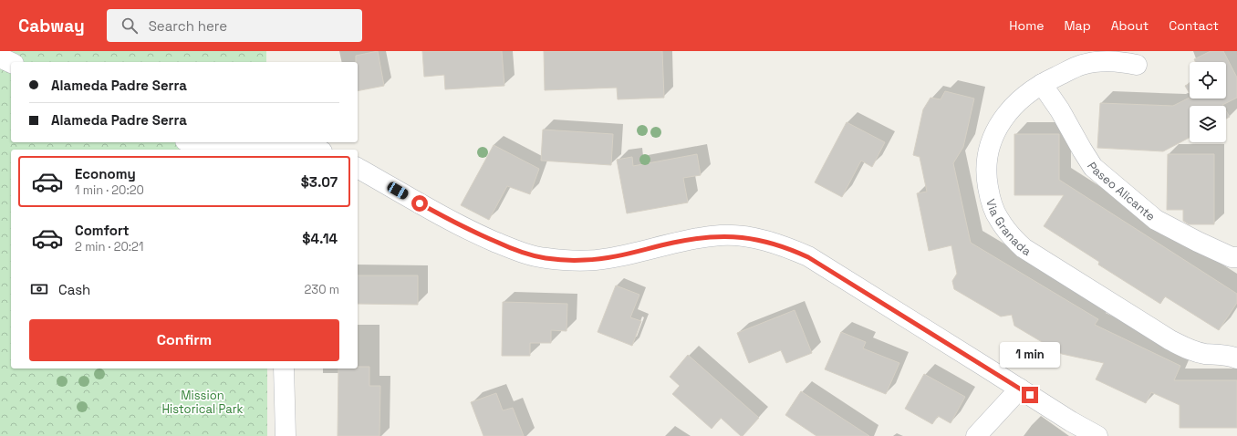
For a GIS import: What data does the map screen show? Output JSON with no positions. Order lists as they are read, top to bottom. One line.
{"streets":{"street":["Paseo Alicante","Via Granada"]},"crossings":[["Paseo Alicante","Via Granada"]],"parks":["Mission Historical Park"],"page":{"header":"Cabway","search":"Search here","nav":["Home","Map","About","Contact"],"banner":["Alameda Padre Serra","Alameda Padre Serra"],"list":[{"name":"Economy","note":"1 min · 20:20","value":"$3.07"},{"name":"Comfort","note":"2 min · 20:21","value":"$4.14"}],"pay":["Cash","230 m"],"buttons":"Confirm","bubble":"1 min"}}
